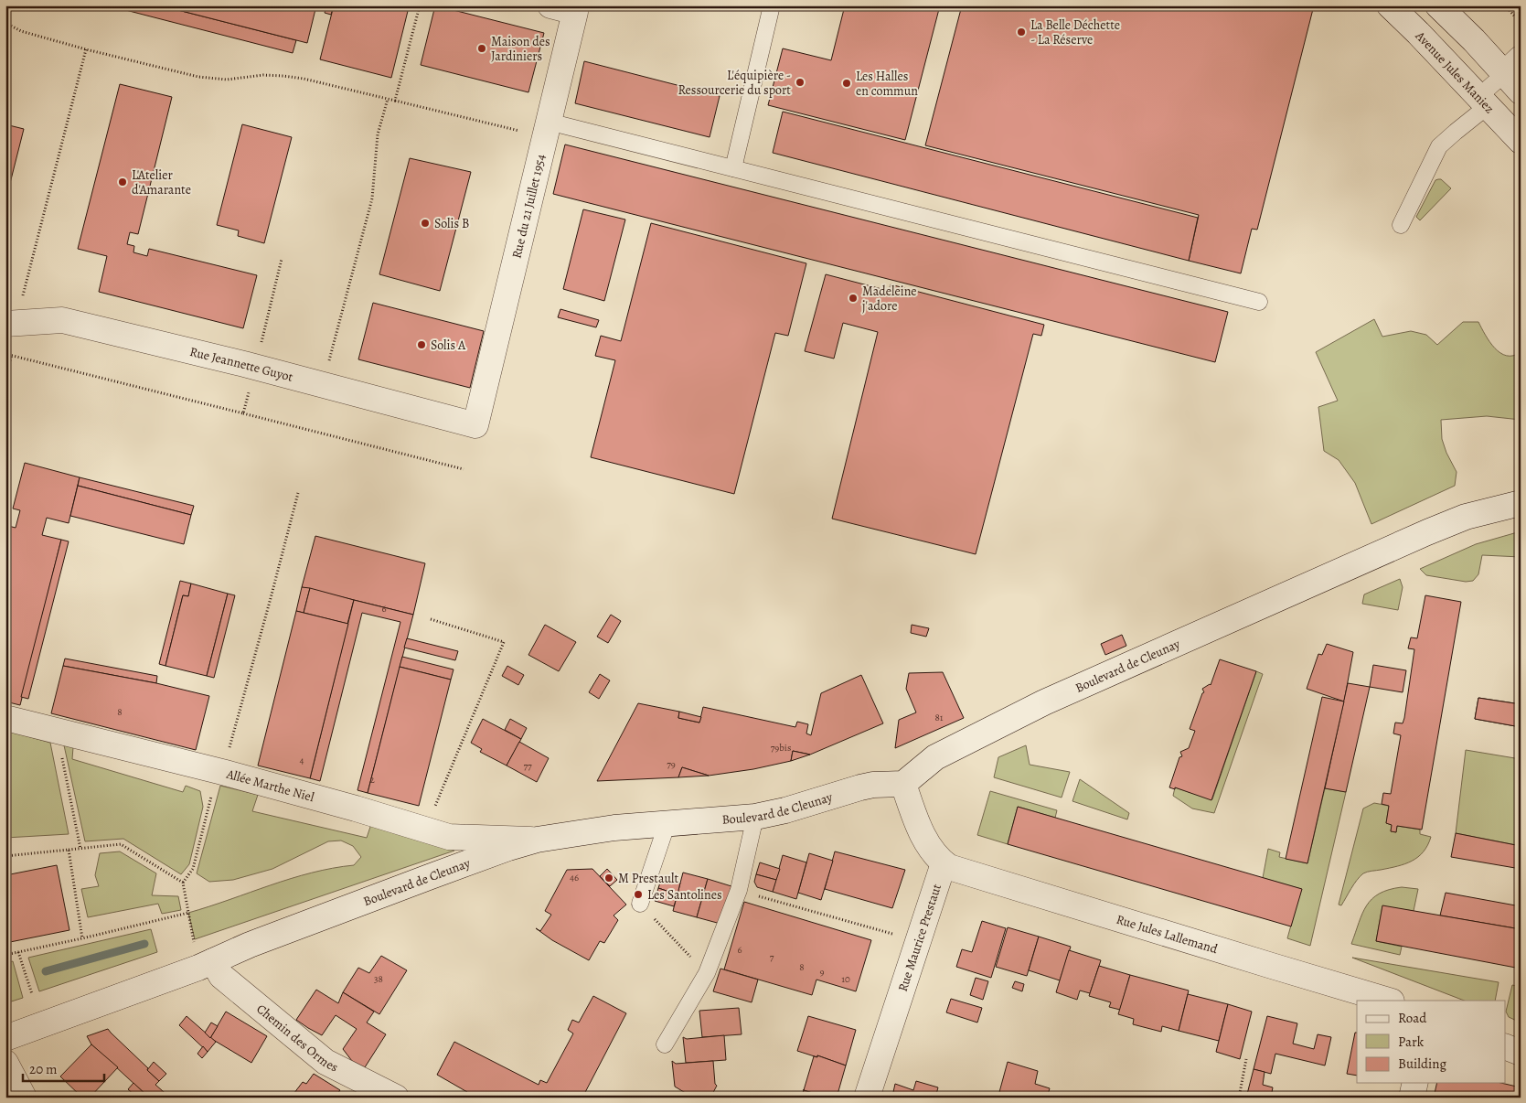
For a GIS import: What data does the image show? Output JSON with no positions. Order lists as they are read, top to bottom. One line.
{"streets":{"street":["Avenue Jules Maniez","Rue du 21 Juillet 1954","Rue Jeannette Guyot","Boulevard de Cleunay","Allée Marthe Niel","Rue Jules Lallemand","Rue Maurice Prestaut","Chemin des Ormes"]},"crossings":[["Rue du 21 Juillet 1954","Rue Jeannette Guyot"],["Boulevard de Cleunay","Allée Marthe Niel"],["Boulevard de Cleunay","Chemin des Ormes"],["Rue Jules Lallemand","Rue Maurice Prestaut"]],"places":["La Belle Déchette - La Réserve","Maison des Jardiniers","L'équipière - Ressourcerie du sport","Les Halles en commun","L'Atelier d'Amarante","Solis B","Madeleine j'adore","Solis A","M Prestault","Les Santolines"],"house_numbers":["6","8","81","79bis","4","79","77","2","46","6","7","8","9","38","10"],"legend":["Road","Park","Building"],"scale_bar":"20 m"}
